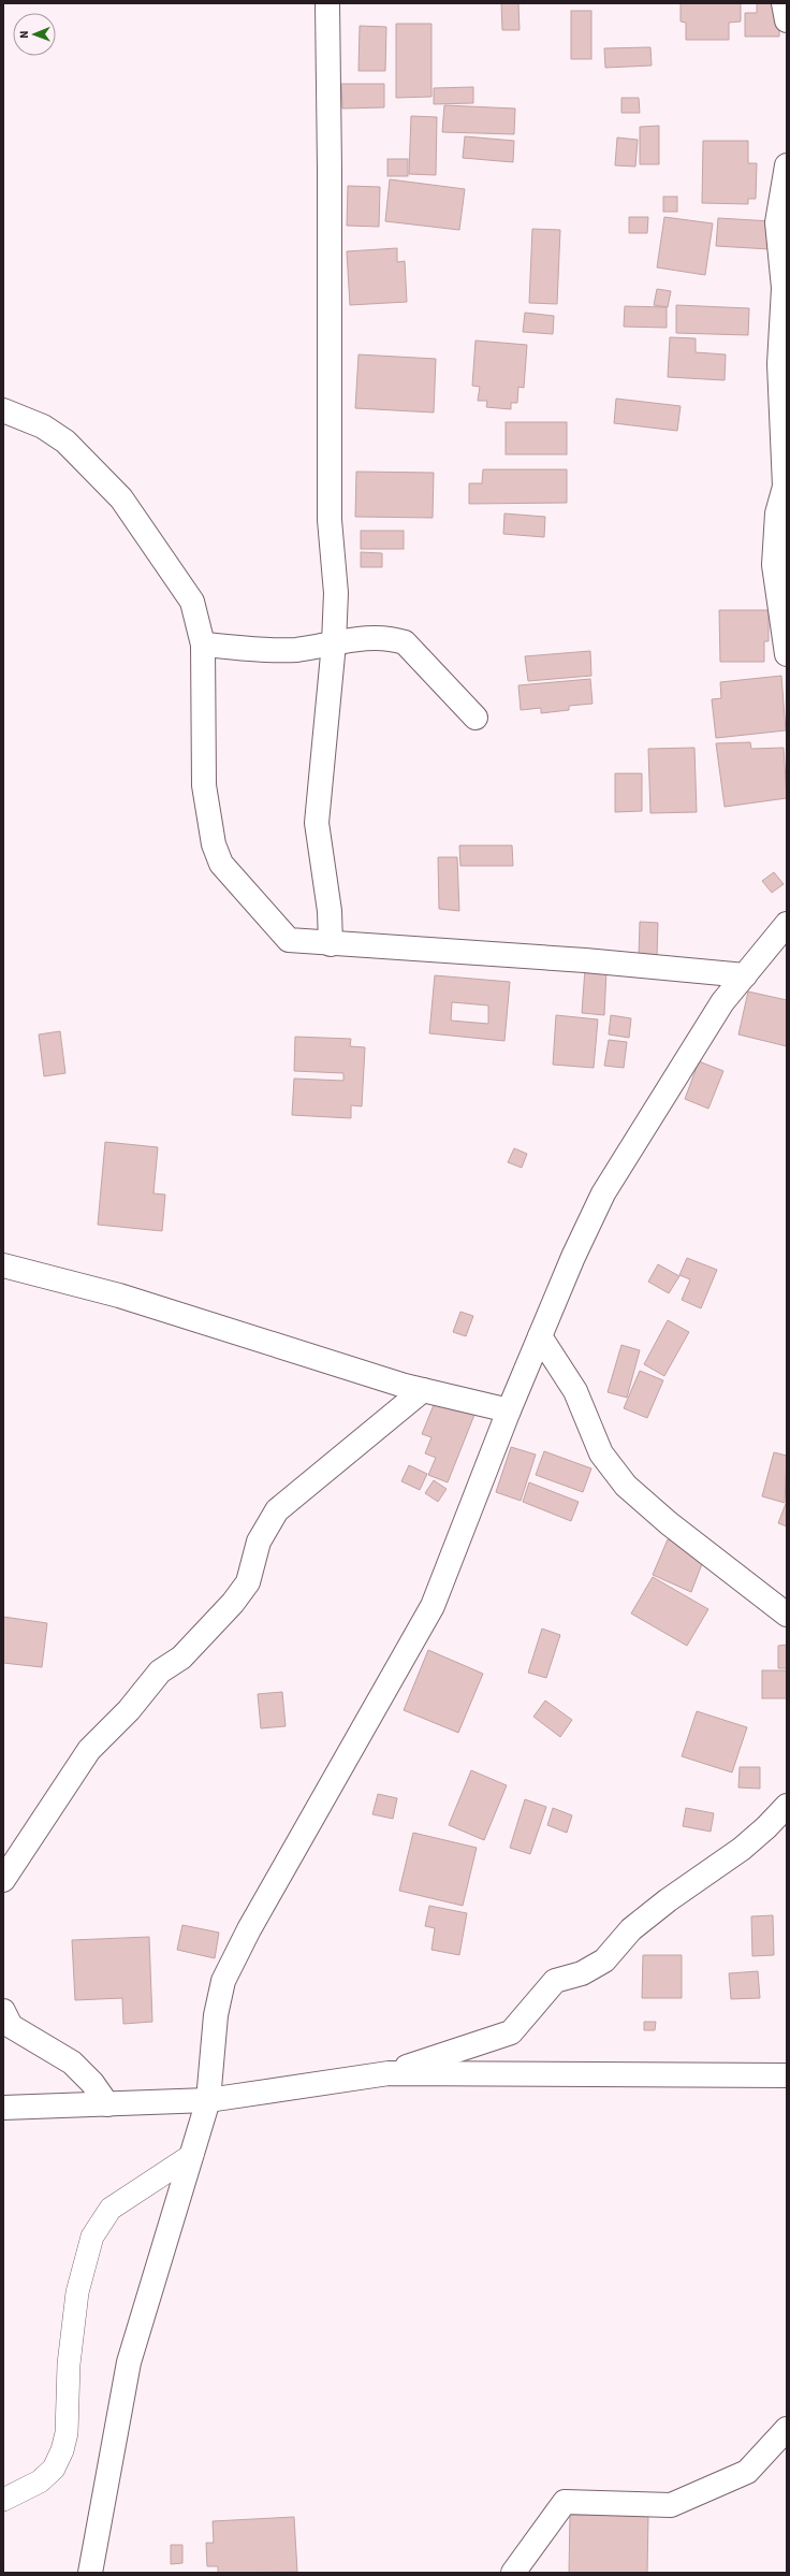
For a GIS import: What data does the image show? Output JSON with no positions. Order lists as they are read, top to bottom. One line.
{"north":"left"}
